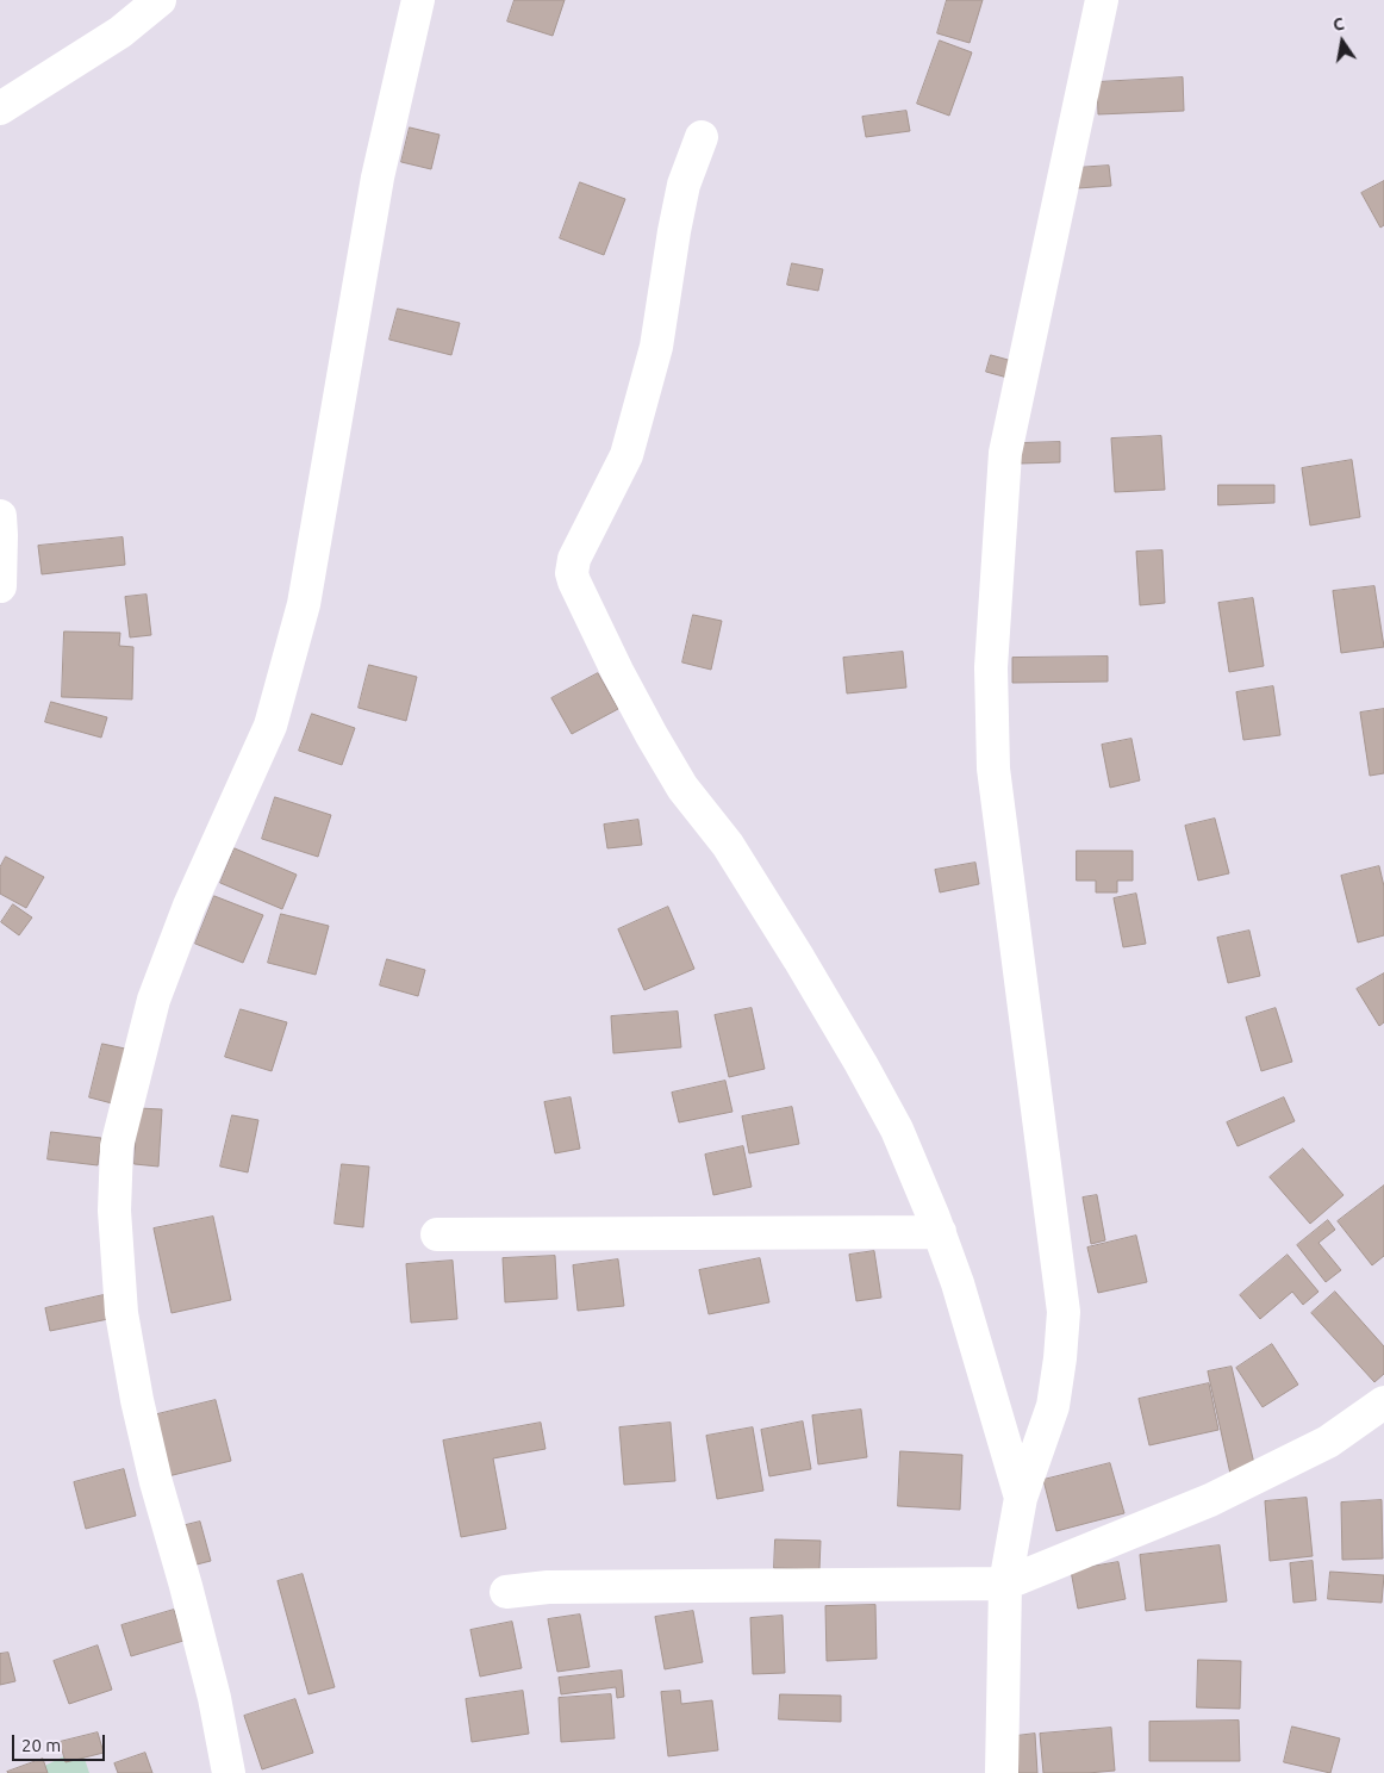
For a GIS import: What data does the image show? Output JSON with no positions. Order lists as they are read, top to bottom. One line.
{"scale_bar":"20 m","north":"top"}
